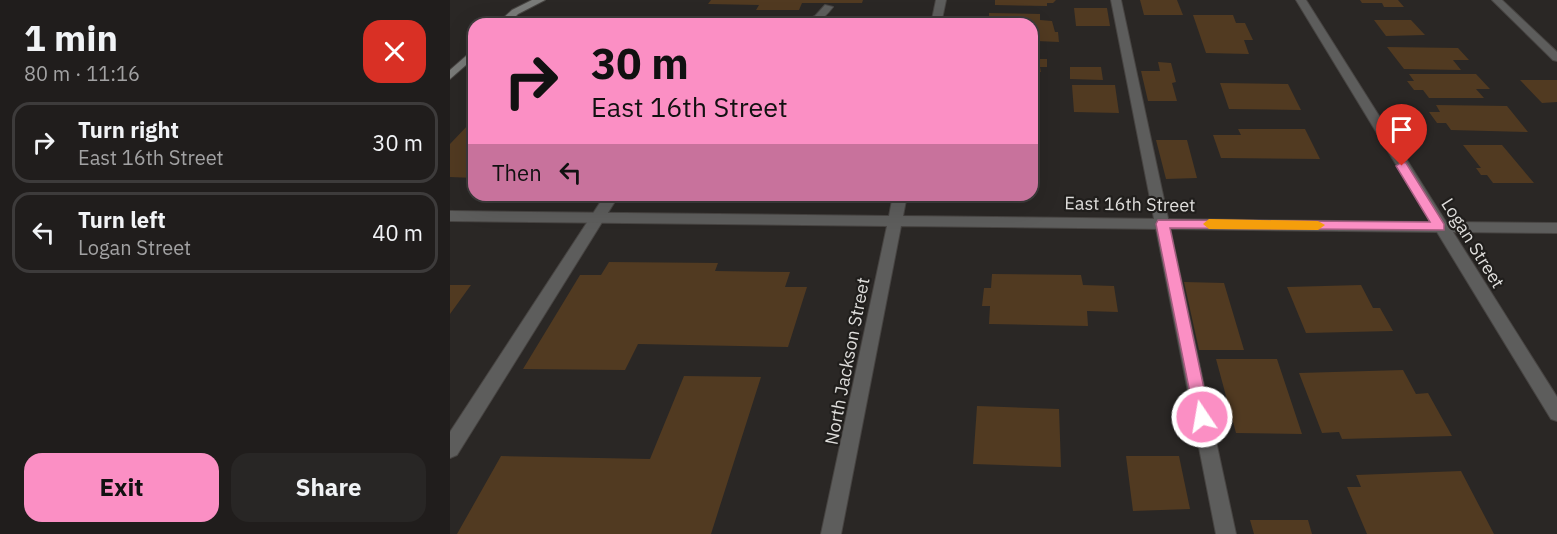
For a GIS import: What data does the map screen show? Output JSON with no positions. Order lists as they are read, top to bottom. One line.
{"streets":{"street":["East 16th Street","Logan Street","North Jackson Street"]},"crossings":[["East 16th Street","Logan Street"],["East 16th Street","North Jackson Street"]],"page":{"heading":["1 min","80 m · 11:16"],"turn":["30 m","East 16th Street"],"list":[{"name":"Turn right","note":"East 16th Street","value":"30 m"},{"name":"Turn left","note":"Logan Street","value":"40 m"}],"then":"Then","buttons":["Exit","Share"]}}
